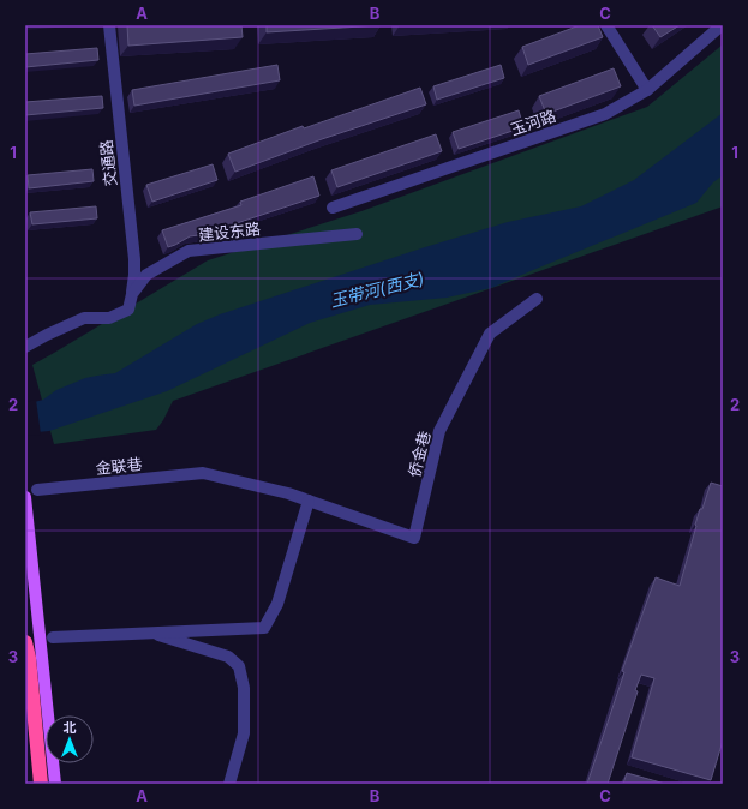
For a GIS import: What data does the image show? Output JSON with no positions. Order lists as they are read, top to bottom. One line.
{"streets":{"street":["玉河路","交通路","建设东路","侨金巷","金联巷"]},"crossings":[["交通路","建设东路"],["侨金巷","金联巷"]],"water":["玉带河(西支)"],"north":"top","grid":{"columns":["A","B","C"],"rows":["1","2","3"]}}
